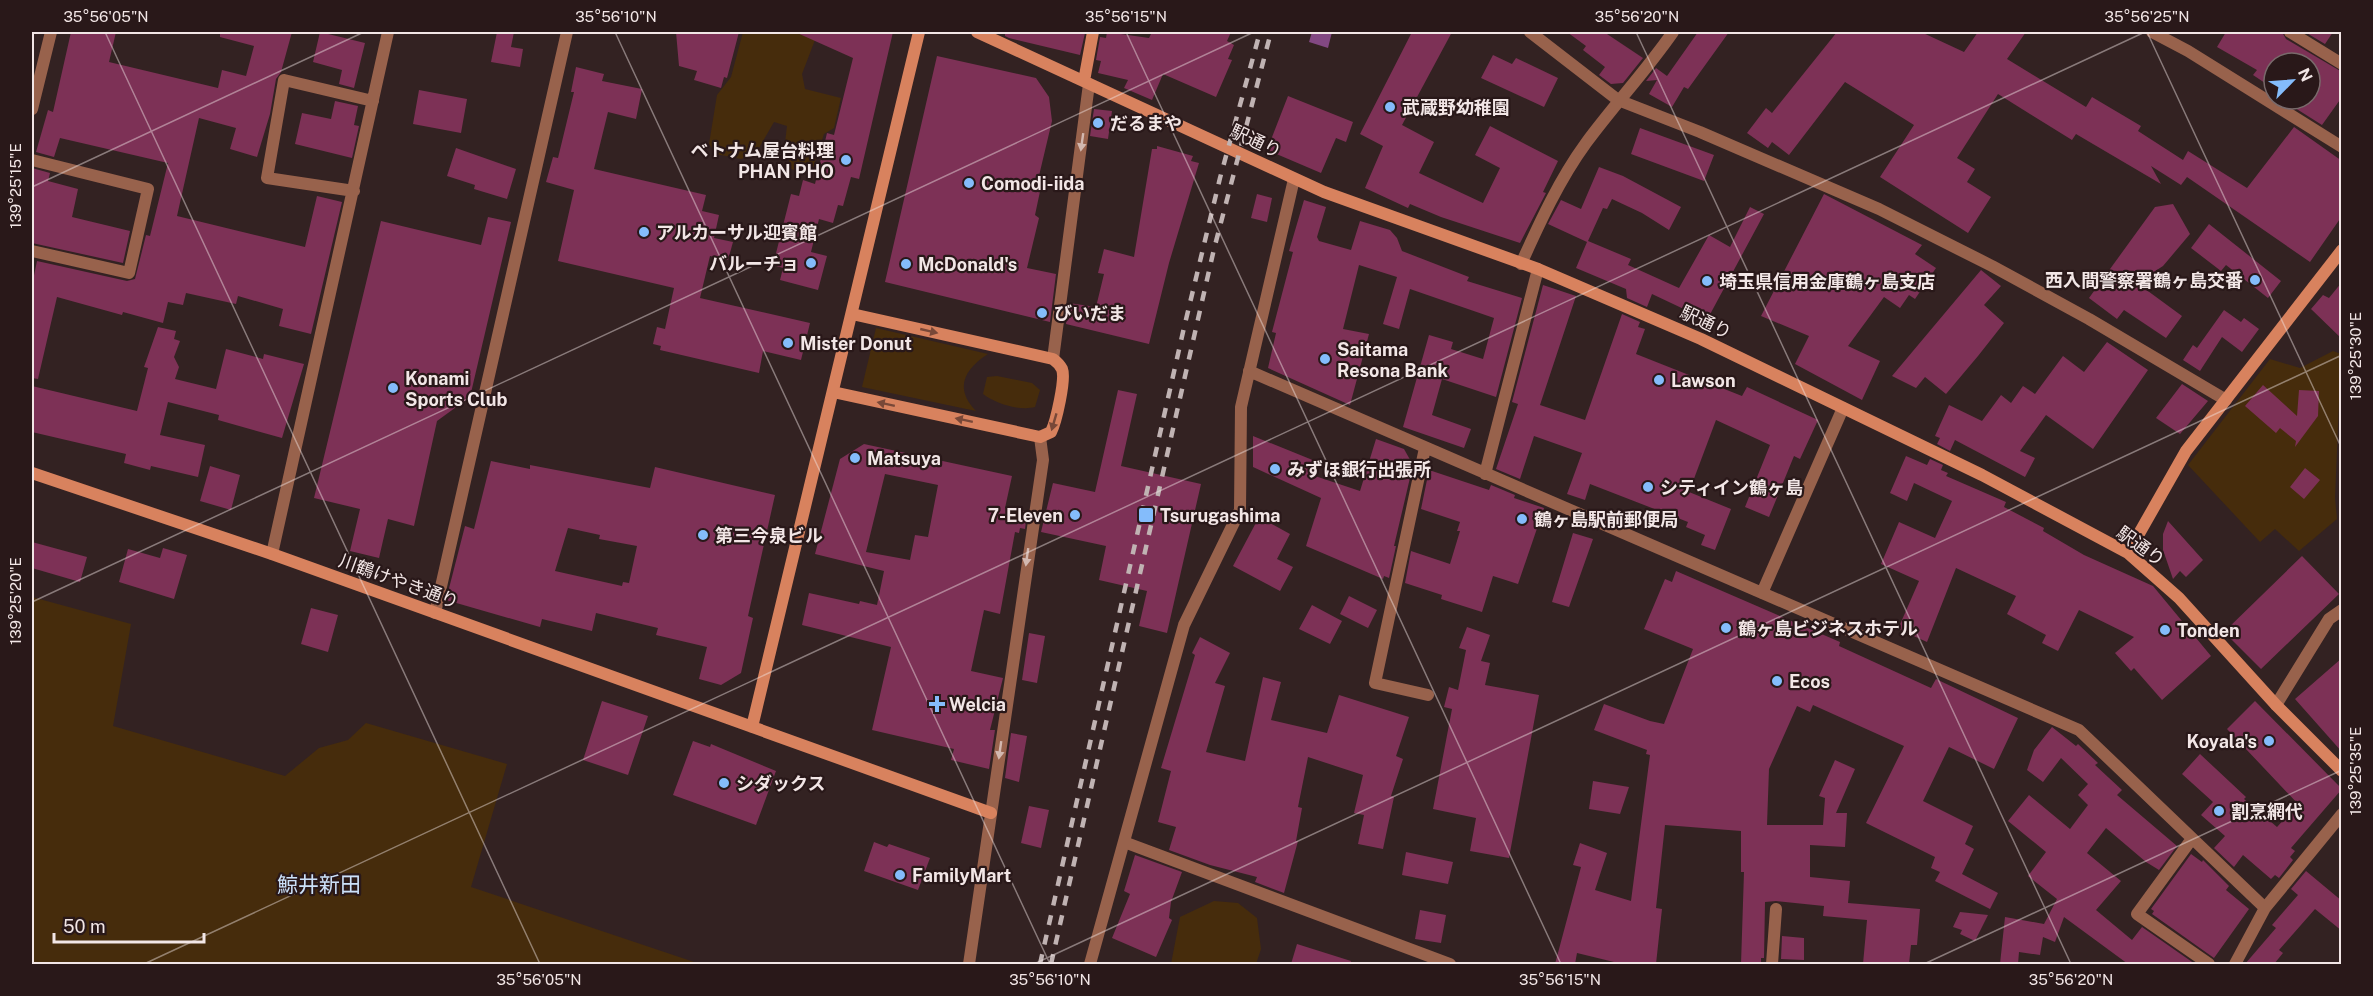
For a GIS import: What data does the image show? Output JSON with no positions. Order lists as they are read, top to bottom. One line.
{"streets":{"street":["駅通り","川鶴けやき通り"]},"districts":["鯨井新田"],"places":{"other":["武蔵野幼稚園","だるまや","ベトナム屋台料理 PHAN PHO","Comodi-iida","アルカーサル迎賓館","バルーチョ","McDonald's","西入間警察署鶴ヶ島交番","埼玉県信用金庫鶴ヶ島支店","びいだま","Mister Donut","Saitama Resona Bank","Lawson","Konami Sports Club","Matsuya","みずほ銀行出張所","シティイン鶴ヶ島","7-Eleven","鶴ヶ島駅前郵便局","第三今泉ビル","鶴ヶ島ビジネスホテル","Tonden","Ecos","Koyala's","シダックス","割烹網代","FamilyMart"],"transit":["Tsurugashima"],"health":["Welcia"]},"scale_bar":"50 m","north":"top right","coordinates":["35°56'05\"N","35°56'10\"N","35°56'15\"N","35°56'20\"N","35°56'25\"N","139°25'15\"E","139°25'30\"E","139°25'20\"E","139°25'35\"E"]}
